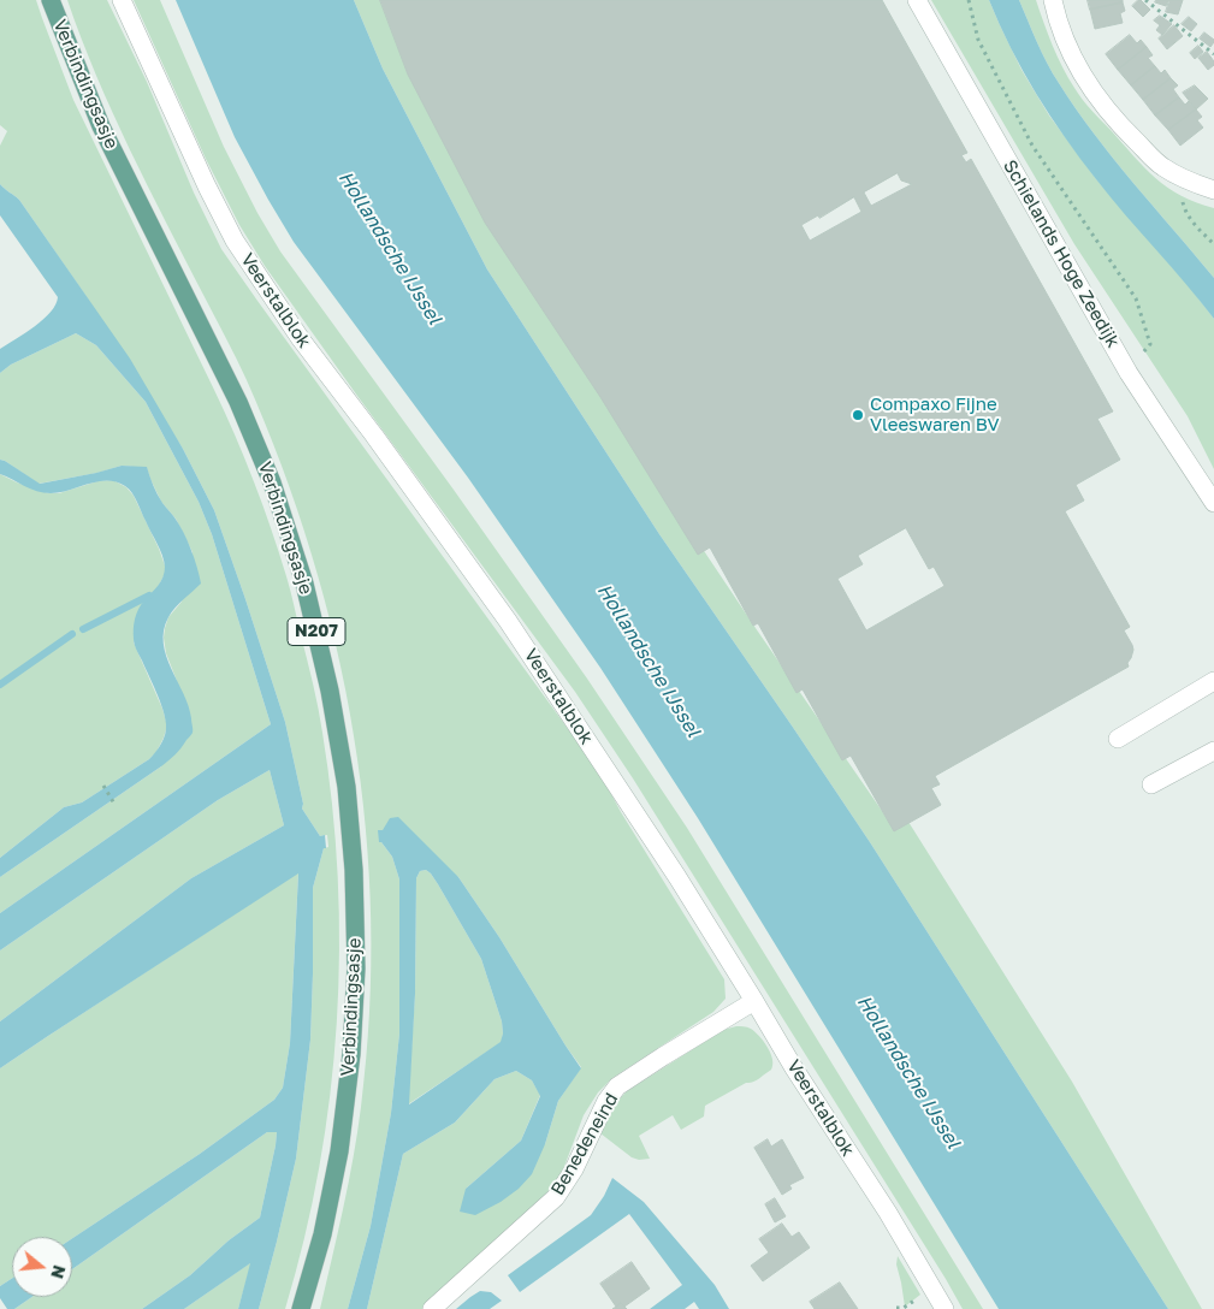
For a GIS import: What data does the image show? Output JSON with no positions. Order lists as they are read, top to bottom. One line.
{"streets":{"main road":["Verbindingsasje","N207"],"street":["Schielands Hoge Zeedijk","Veerstalblok","Benedeneind"]},"crossings":[["Veerstalblok","Benedeneind"]],"water":["Hollandsche IJssel"],"places":["Compaxo Fijne Vleeswaren BV"],"north":"right"}
